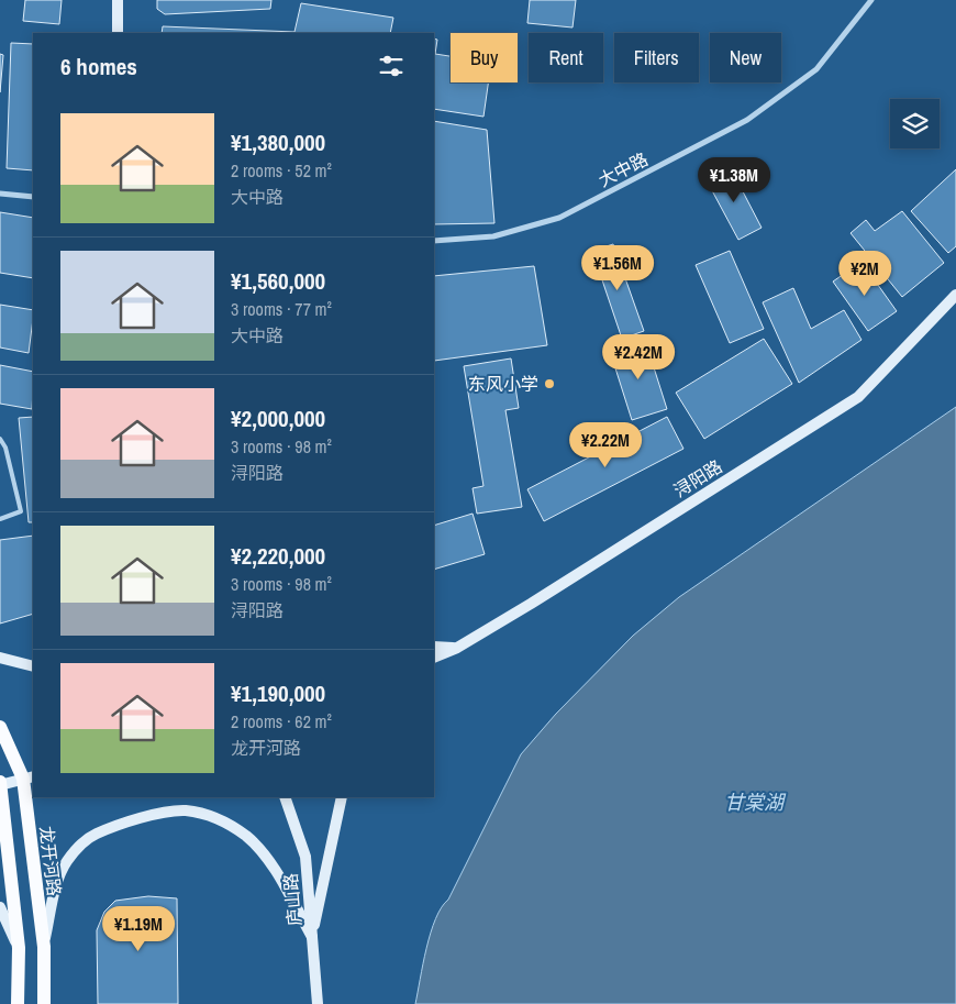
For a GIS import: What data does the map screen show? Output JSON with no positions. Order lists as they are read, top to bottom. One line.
{"streets":{"main road":["浔阳路","龙开河路","庐山路"],"street":["大中路"]},"water":["甘棠湖"],"places":["东风小学"],"page":{"chip":["Buy","Rent","Filters","New"],"heading":"6 homes","list":[{"name":"¥1,380,000","note":"2 rooms · 52 m² · 大中路"},{"name":"¥1,560,000","note":"3 rooms · 77 m² · 大中路"},{"name":"¥2,000,000","note":"3 rooms · 98 m² · 浔阳路"},{"name":"¥2,220,000","note":"3 rooms · 98 m² · 浔阳路"},{"name":"¥1,190,000","note":"2 rooms · 62 m² · 龙开河路"}],"price":["¥1.38M","¥1.56M","¥2M","¥2.42M","¥2.22M","¥1.19M"]}}
